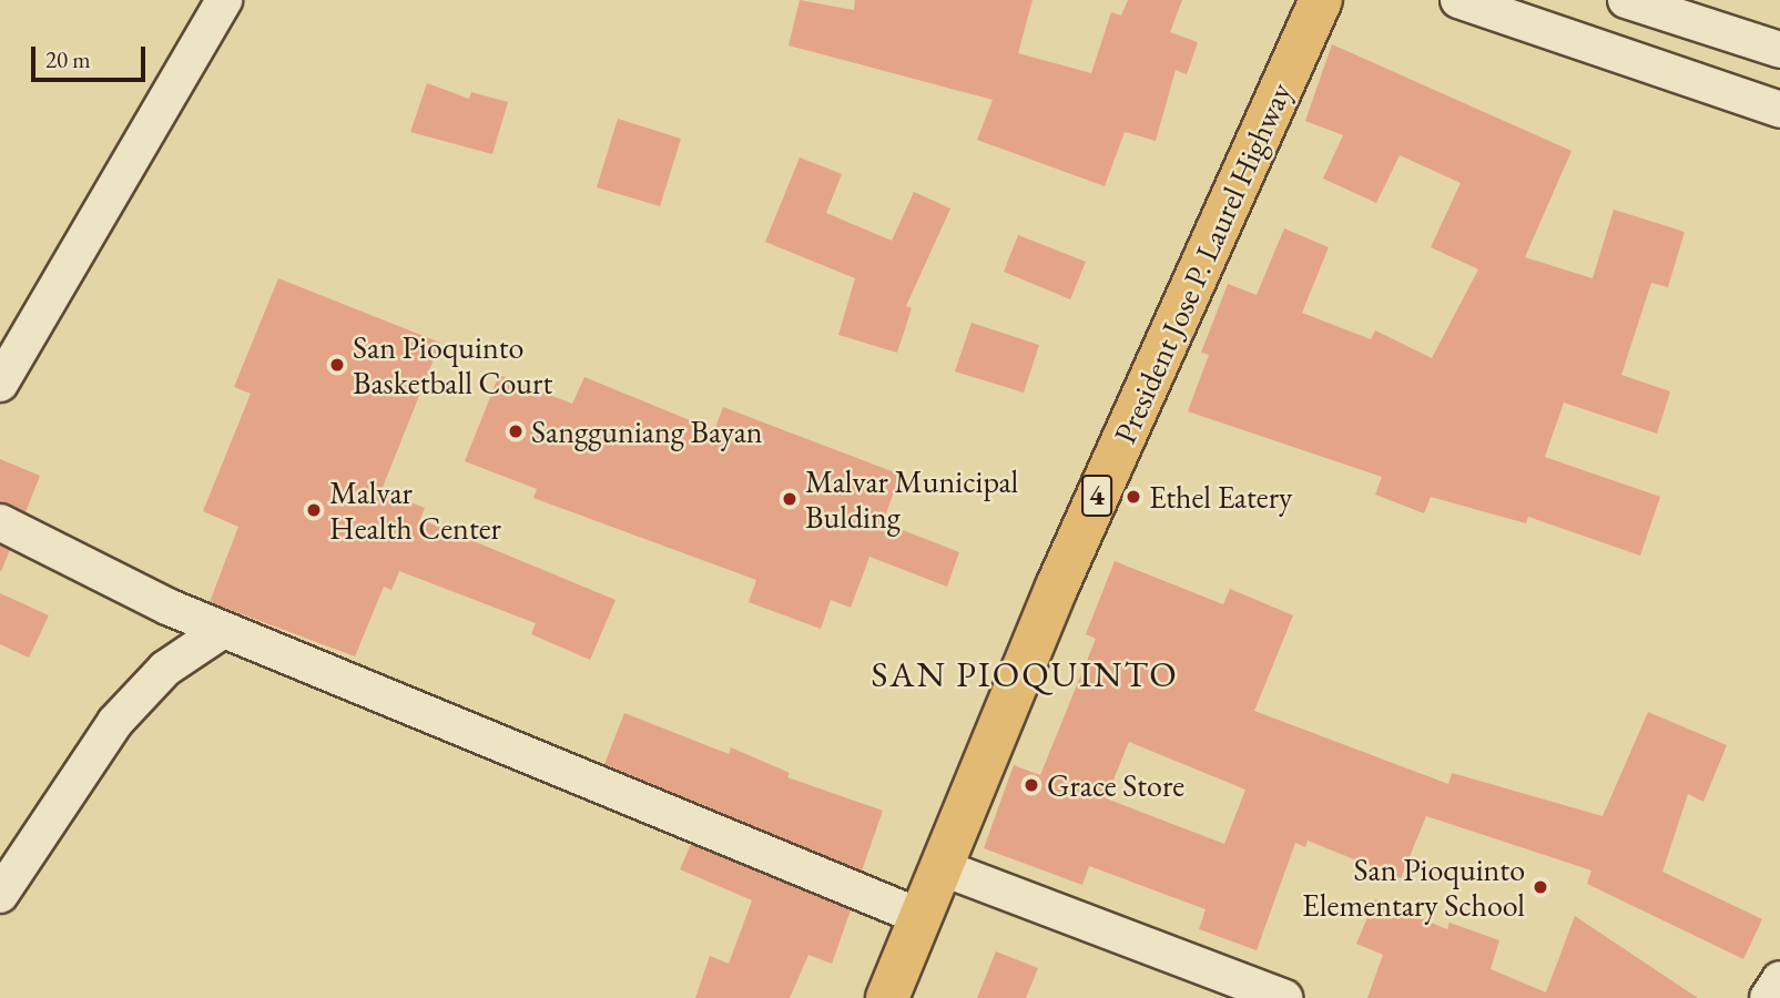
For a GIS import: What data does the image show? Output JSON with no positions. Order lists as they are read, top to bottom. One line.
{"streets":{"highway":["President Jose P. Laurel Highway","4"]},"districts":["SAN PIOQUINTO"],"places":["San Pioquinto Basketball Court","Sangguniang Bayan","Ethel Eatery","Malvar Municipal Bulding","Malvar Health Center","Grace Store","San Pioquinto Elementary School"],"scale_bar":"20 m"}
